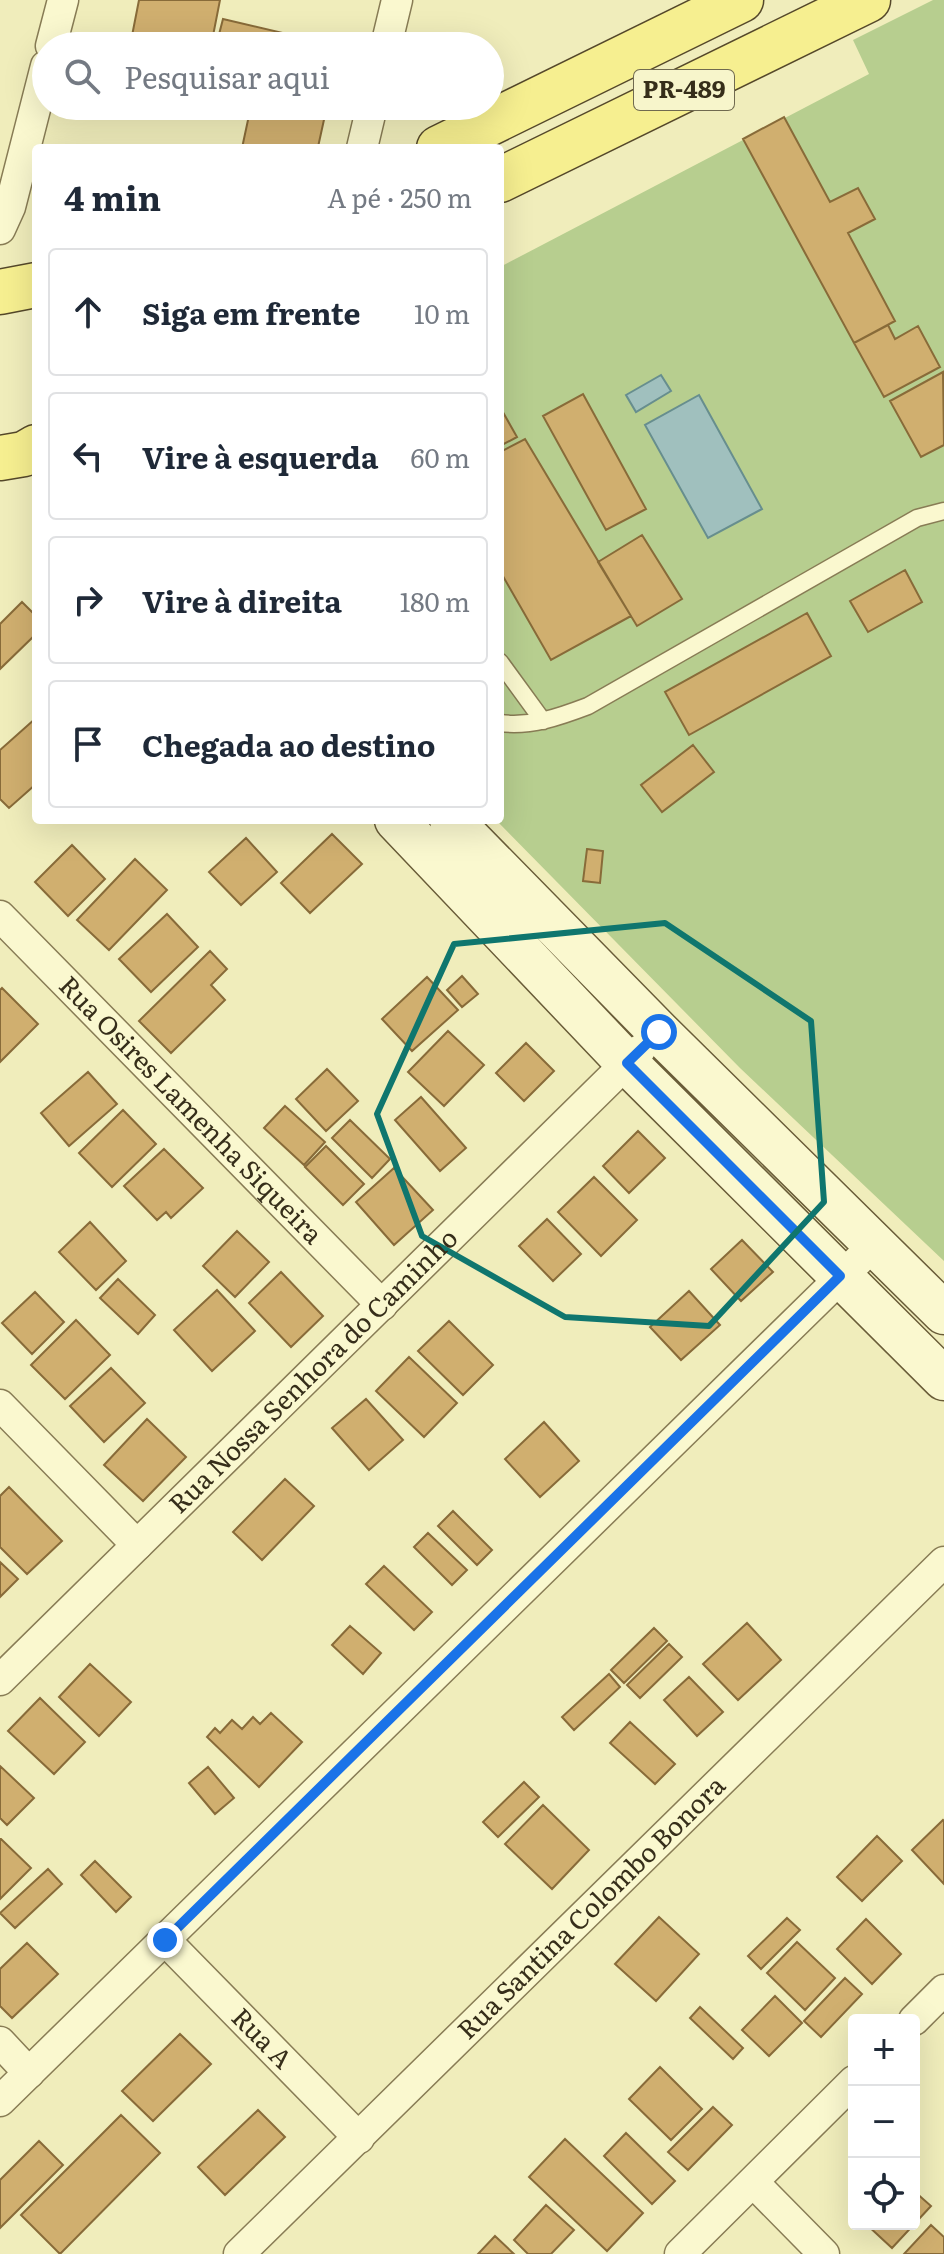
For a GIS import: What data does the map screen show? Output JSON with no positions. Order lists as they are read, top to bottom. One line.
{"streets":{"main road":["PR-489"],"street":["Rua Osires Lamenha Siqueira","Rua Nossa Senhora do Caminho","Rua Santina Colombo Bonora","Rua A"]},"crossings":[["Rua Osires Lamenha Siqueira","Rua Nossa Senhora do Caminho"],["Rua Santina Colombo Bonora","Rua A"]],"page":{"search":"Pesquisar aqui","heading":["4 min","A pé · 250 m"],"list":[["Siga em frente","10 m"],["Vire à esquerda","60 m"],["Vire à direita","180 m"],"Chegada ao destino"],"map_buttons":["+","−"]}}
